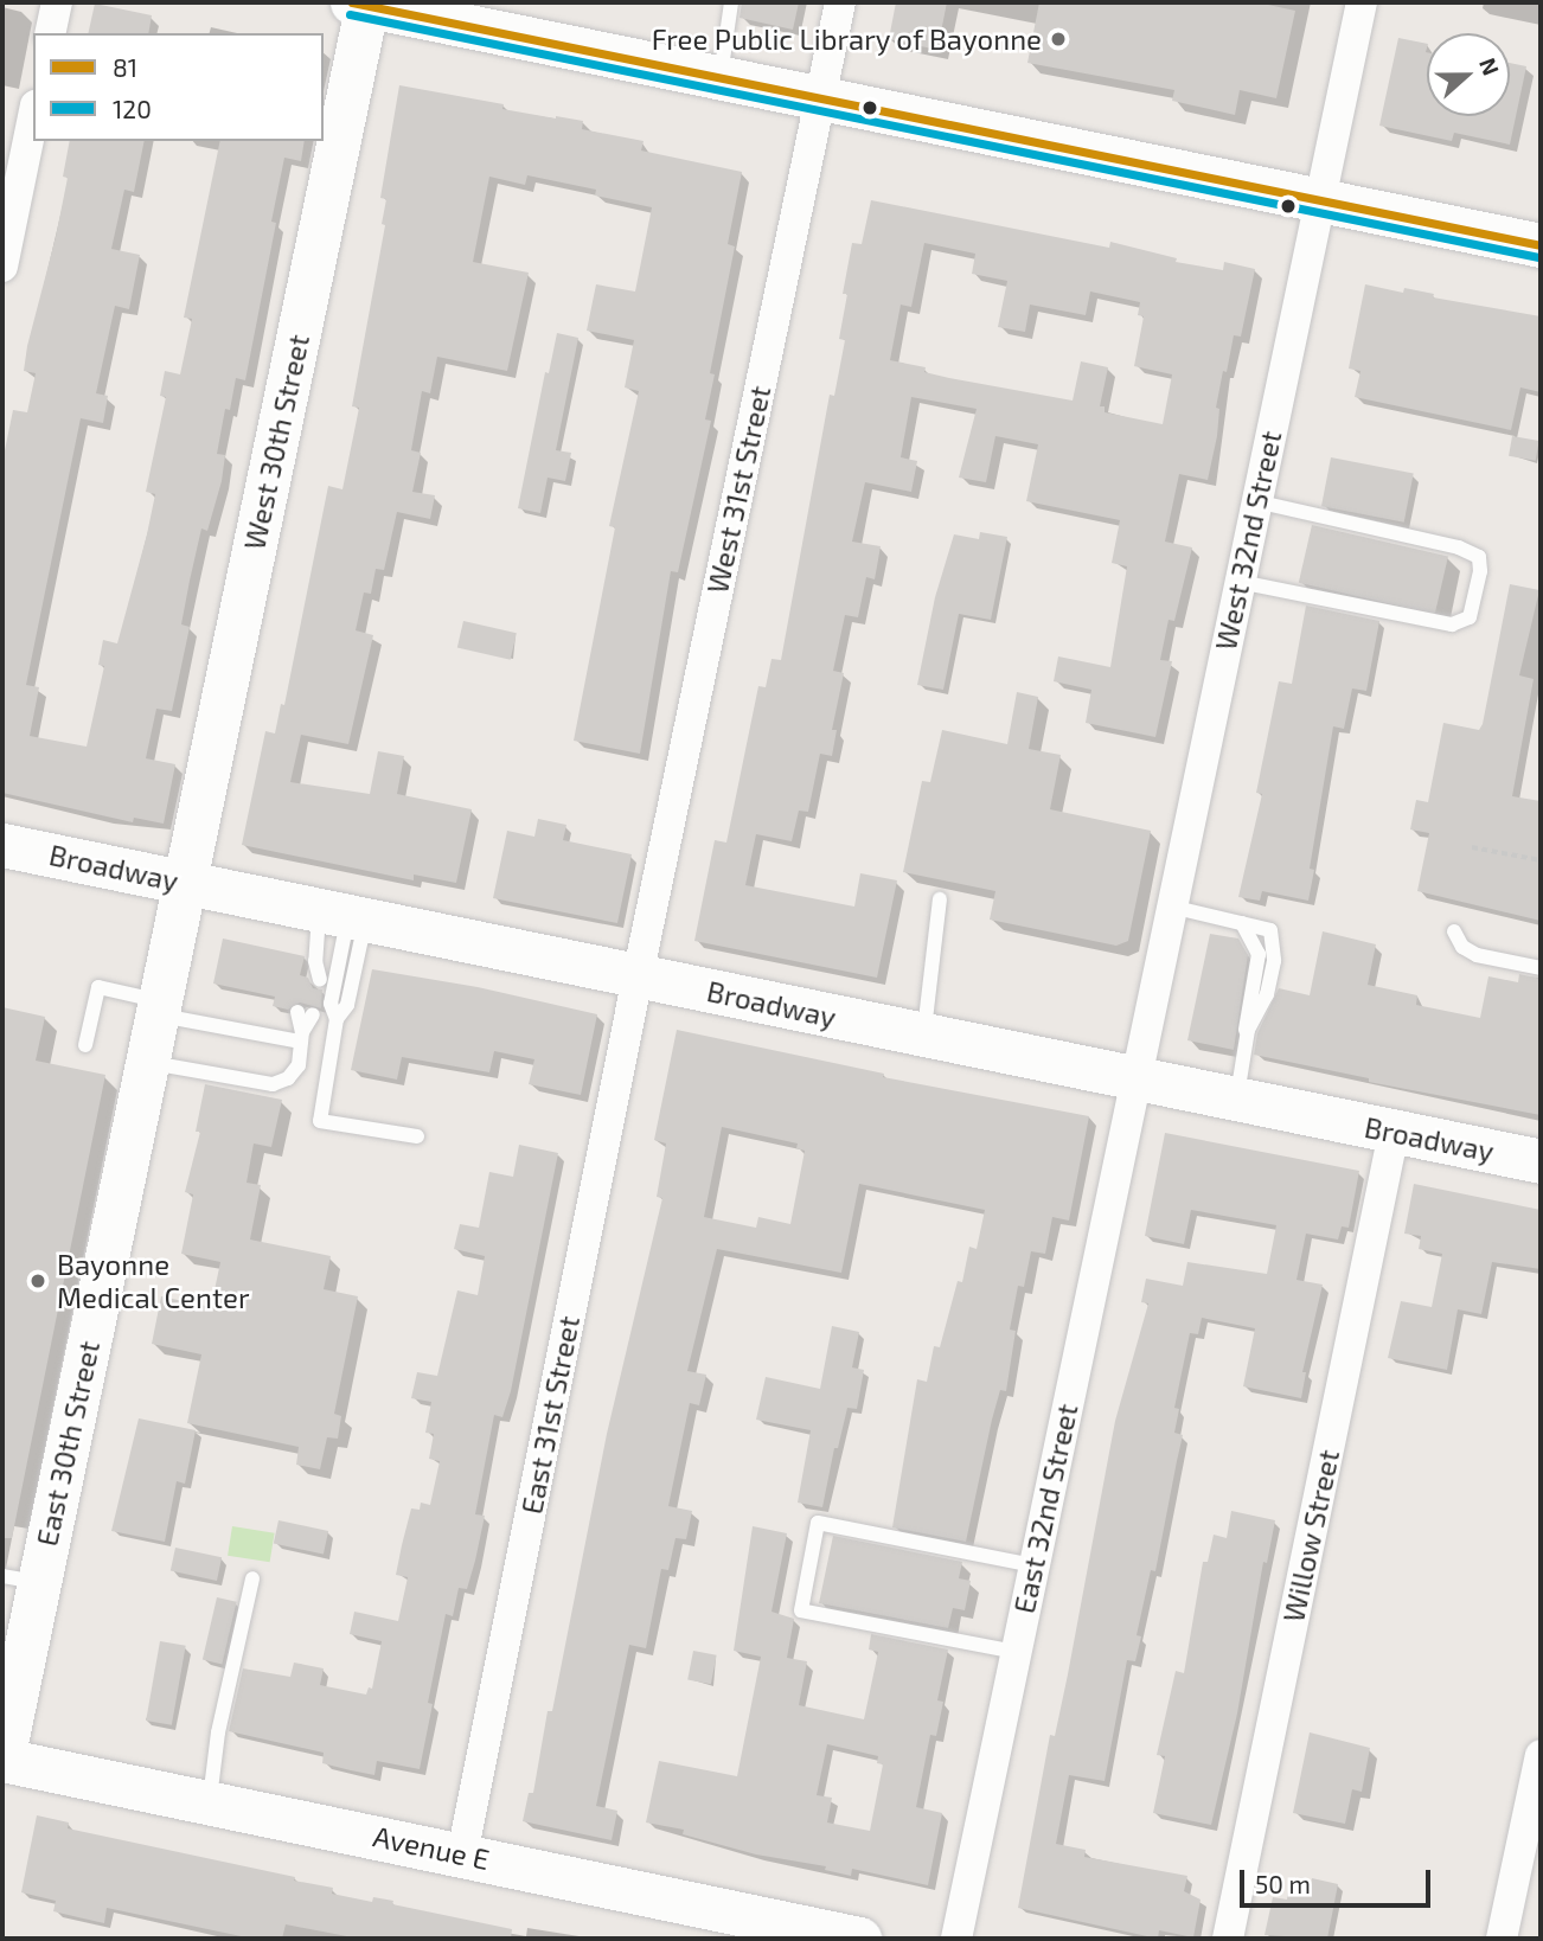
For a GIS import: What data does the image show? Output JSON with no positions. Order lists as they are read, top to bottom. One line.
{"streets":{"street":["West 30th Street","West 31st Street","West 32nd Street","Broadway","East 31st Street","East 30th Street","East 32nd Street","Willow Street","Avenue E"]},"crossings":[["West 30th Street","Broadway"],["West 30th Street","East 30th Street"],["West 31st Street","Broadway"],["West 31st Street","East 31st Street"],["West 32nd Street","Broadway"],["West 32nd Street","East 32nd Street"],["Broadway","East 31st Street"],["Broadway","East 30th Street"],["Broadway","East 32nd Street"],["Broadway","Willow Street"],["East 31st Street","Avenue E"],["East 30th Street","Avenue E"]],"places":["Free Public Library of Bayonne","Bayonne Medical Center"],"lines":["transit line 81","transit line 120"],"legend":["81","120"],"scale_bar":"50 m","north":"right"}
